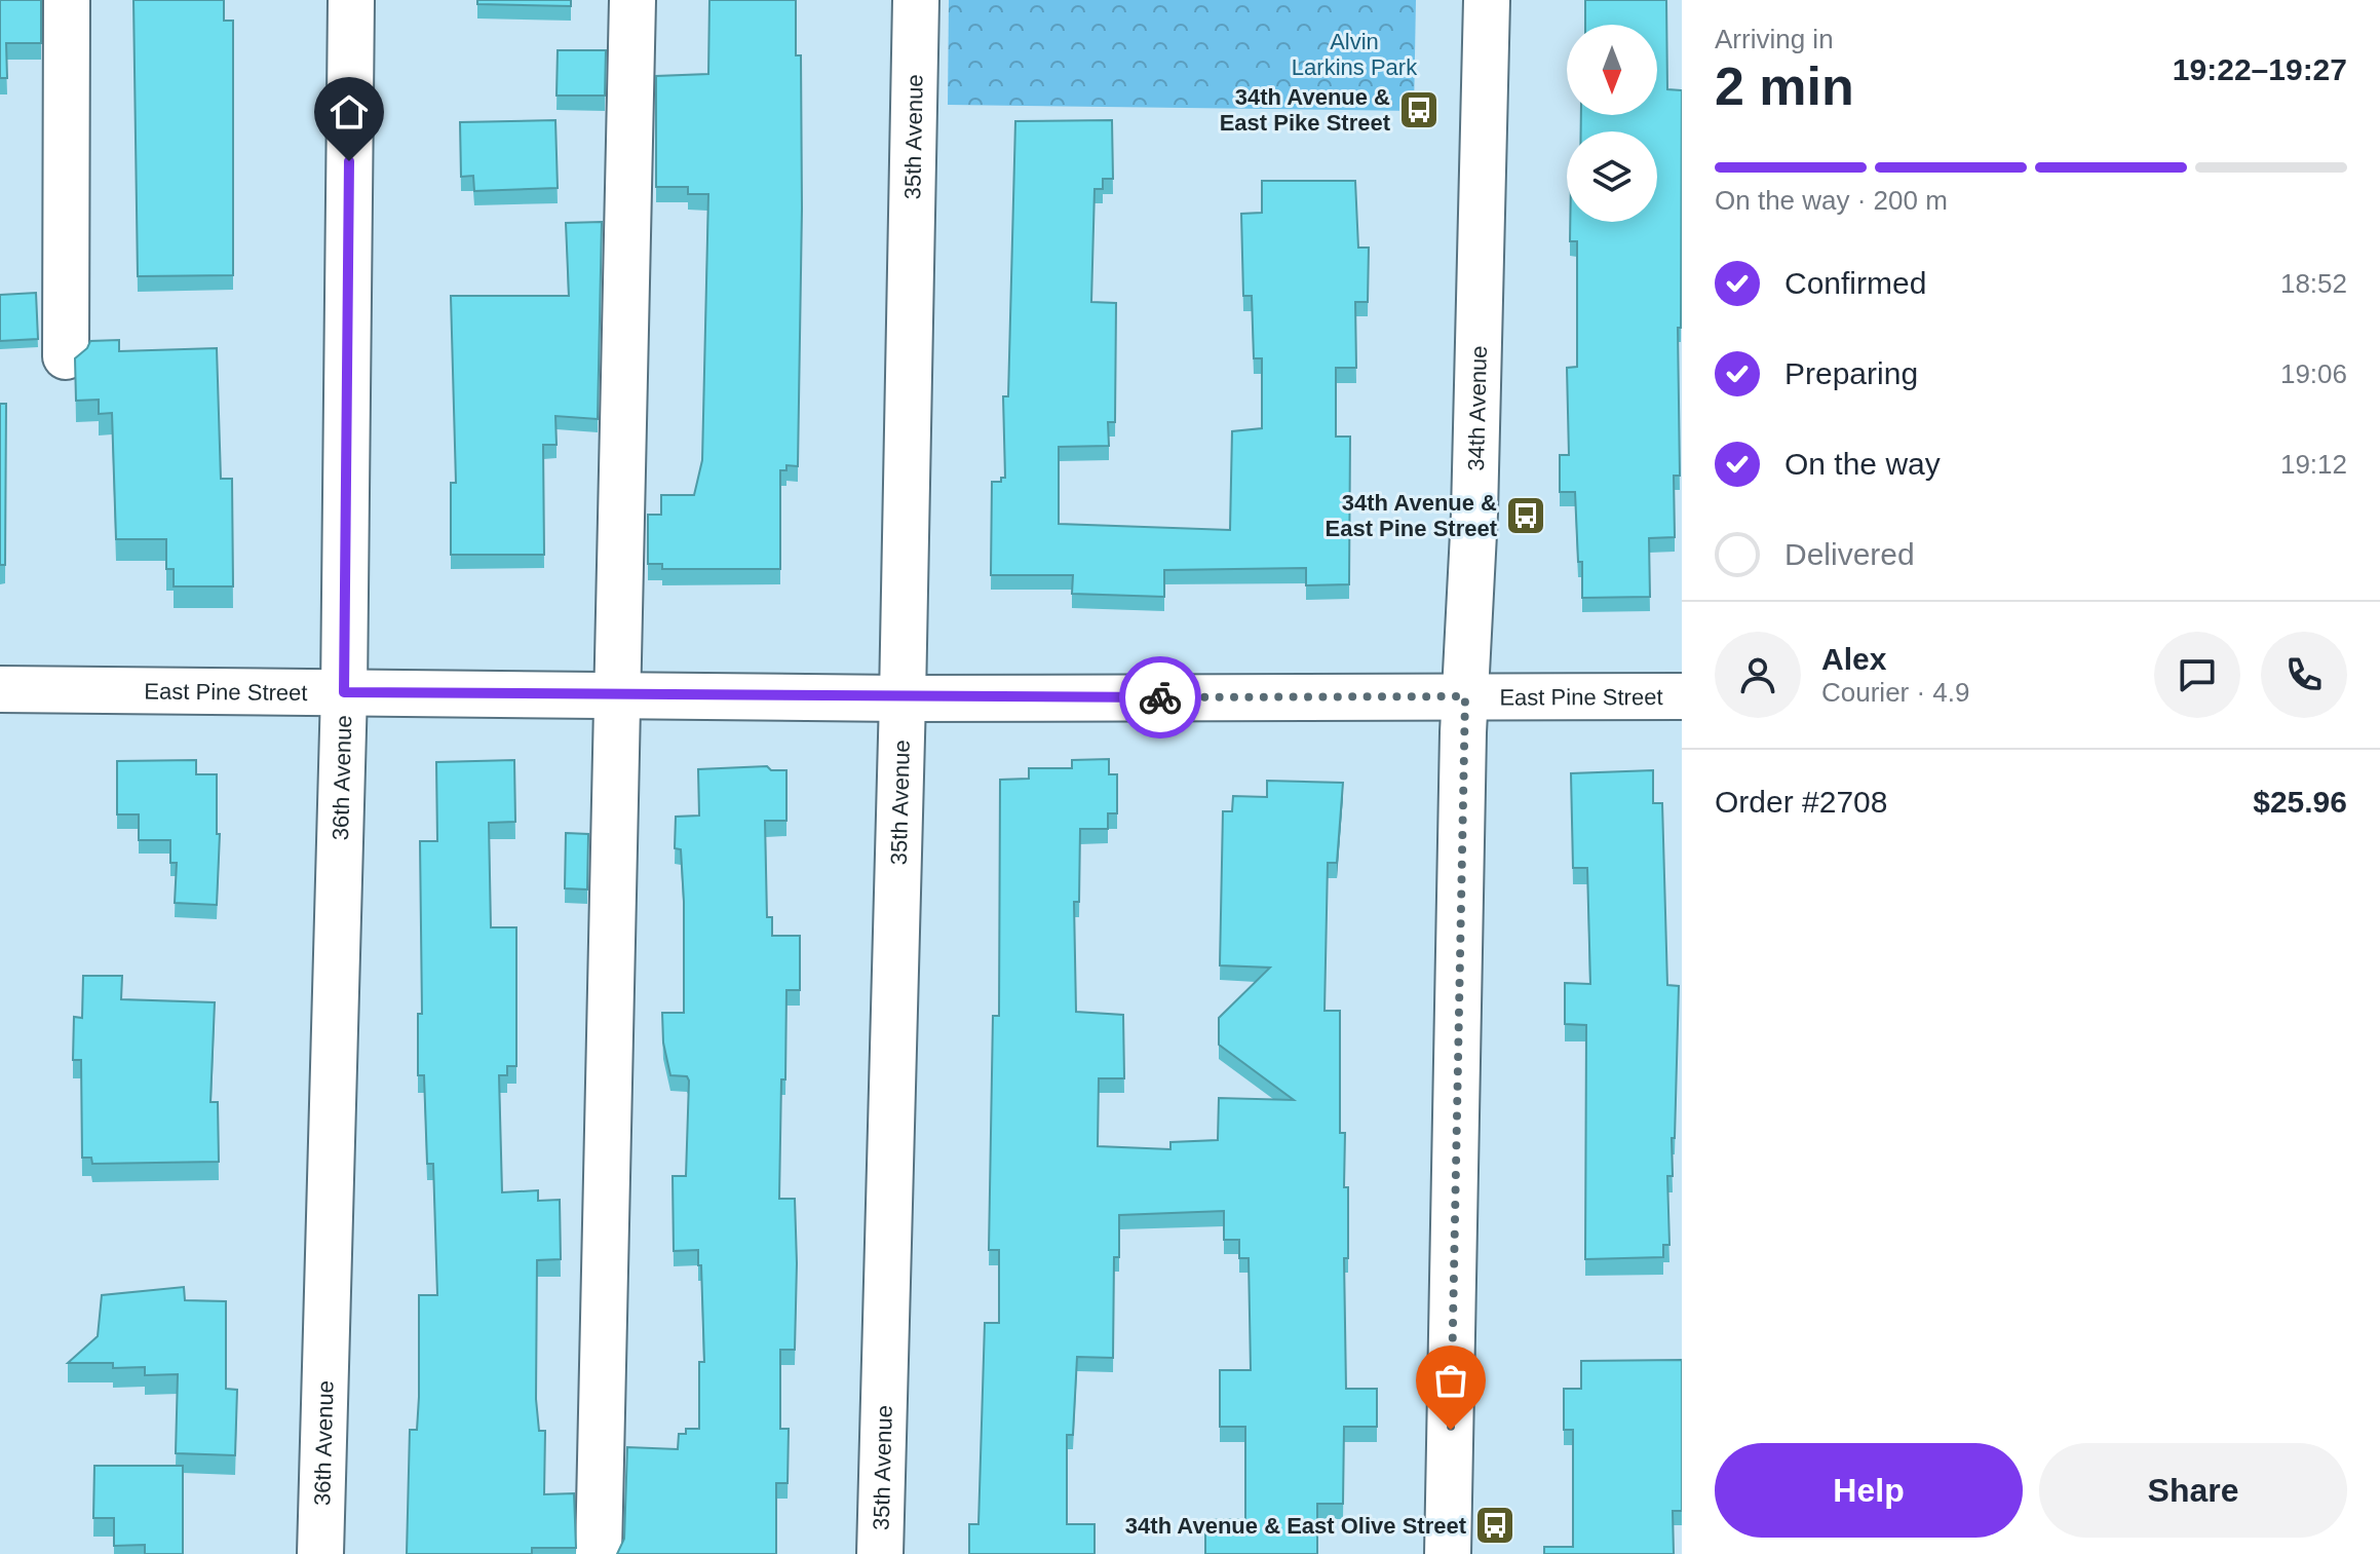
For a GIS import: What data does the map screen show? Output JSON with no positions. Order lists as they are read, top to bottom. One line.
{"streets":{"street":["35th Avenue","34th Avenue","East Pine Street","36th Avenue"]},"crossings":[["35th Avenue","East Pine Street"],["34th Avenue","East Pine Street"],["East Pine Street","36th Avenue"]],"parks":["Alvin Larkins Park"],"places":{"bus stop":["34th Avenue & East Pike Street","34th Avenue & East Pine Street","34th Avenue & East Olive Street"]},"north":"bottom","page":{"heading":["2 min","Arriving in","19:22–19:27"],"panel":["Alex","Courier · 4.9","Order #2708","$25.96"],"bar":"On the way · 200 m","list":[["Confirmed","18:52"],["Preparing","19:06"],["On the way","19:12"],"Delivered"],"buttons":["Help","Share"]}}
